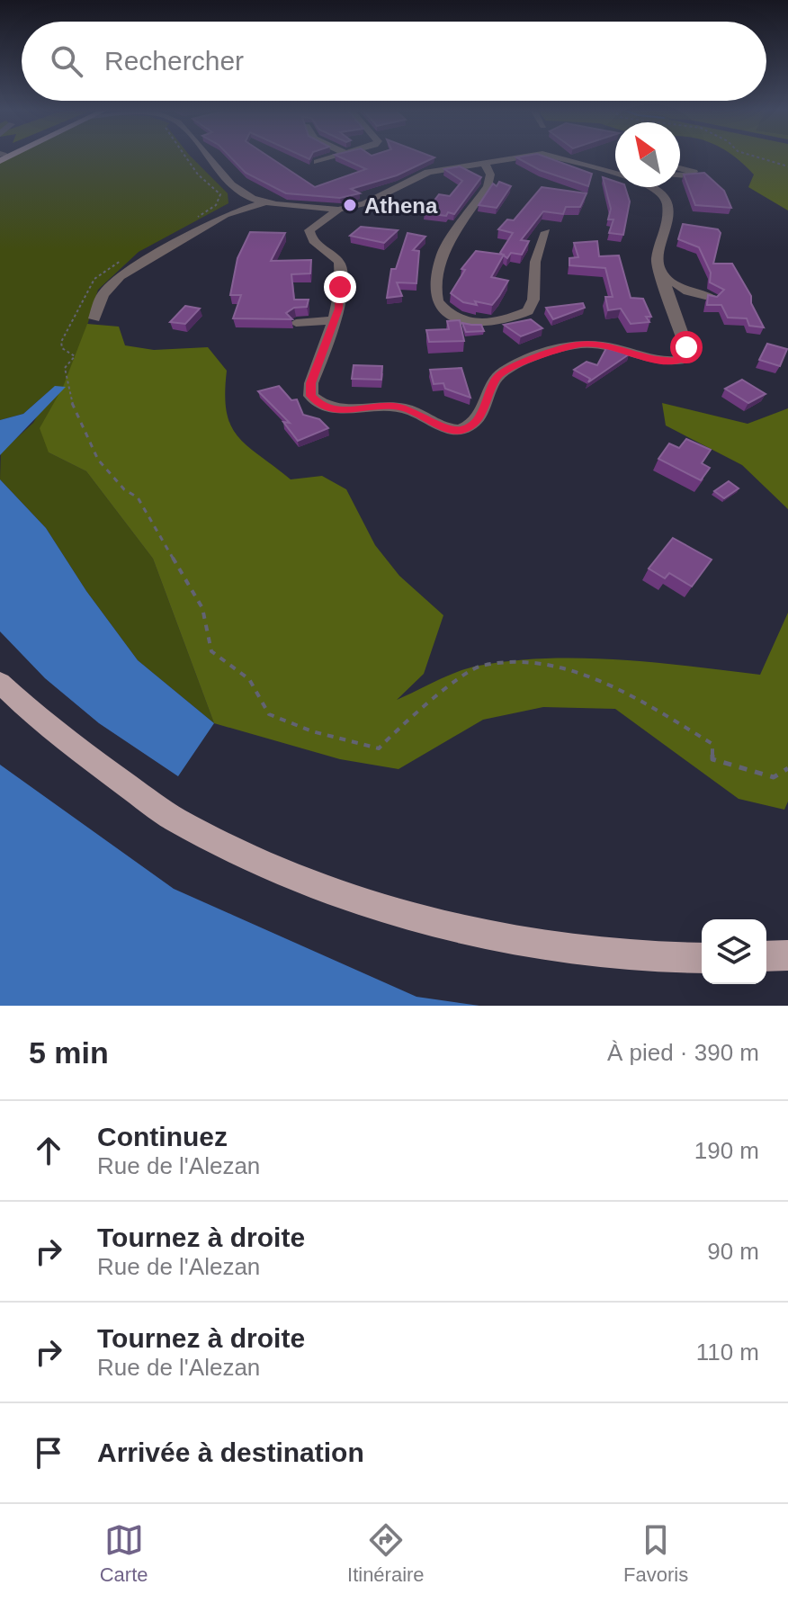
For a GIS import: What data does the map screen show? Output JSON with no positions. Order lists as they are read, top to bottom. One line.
{"places":["Athena"],"north":"top left","page":{"search":"Rechercher","heading":["5 min","À pied · 390 m"],"list":[["Continuez","Rue de l'Alezan","190 m"],["Tournez à droite","Rue de l'Alezan","90 m"],["Tournez à droite","Rue de l'Alezan","110 m"],"Arrivée à destination"],"nav":["Carte","Itinéraire","Favoris"]}}
